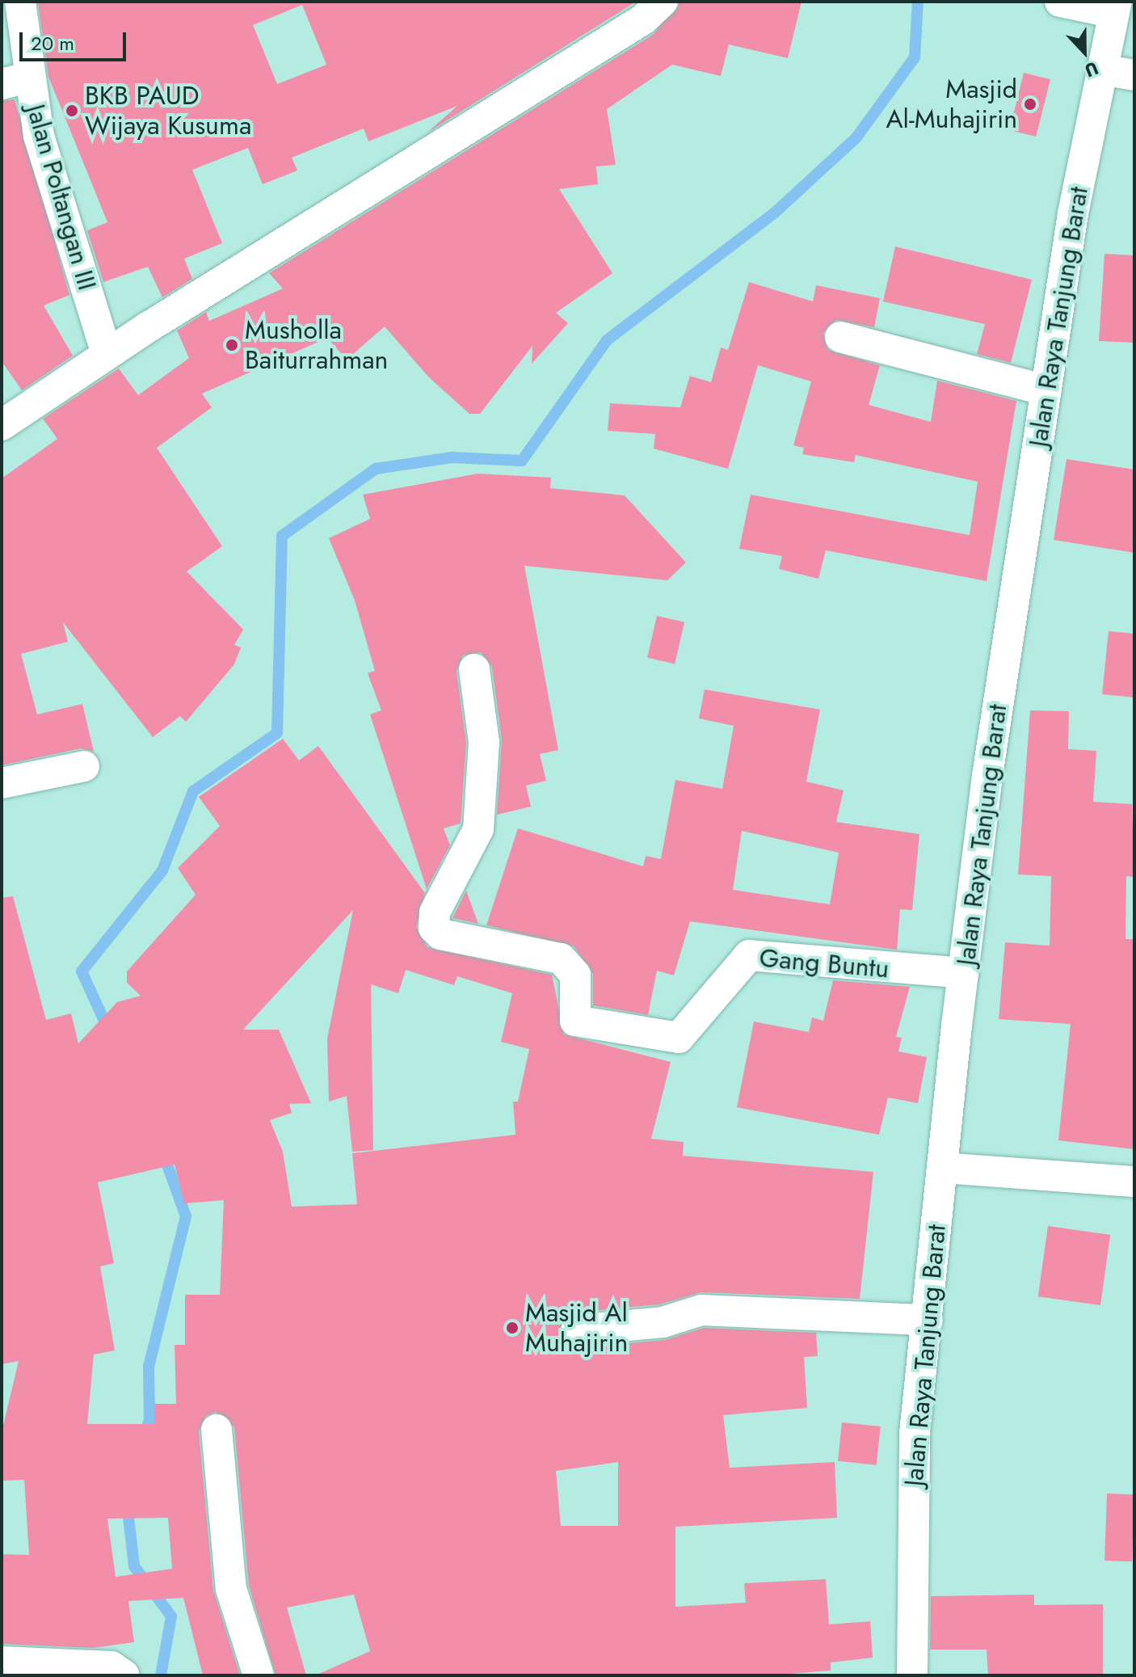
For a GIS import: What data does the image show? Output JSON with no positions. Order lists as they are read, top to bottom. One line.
{"streets":{"street":["Jalan Poltangan III","Jalan Raya Tanjung Barat","Gang Buntu"]},"crossings":[["Jalan Raya Tanjung Barat","Gang Buntu"]],"places":["Masjid Al-Muhajirin","BKB PAUD Wijaya Kusuma","Musholla Baiturrahman","Masjid Al Muhajirin"],"scale_bar":"20 m","north":"bottom"}
